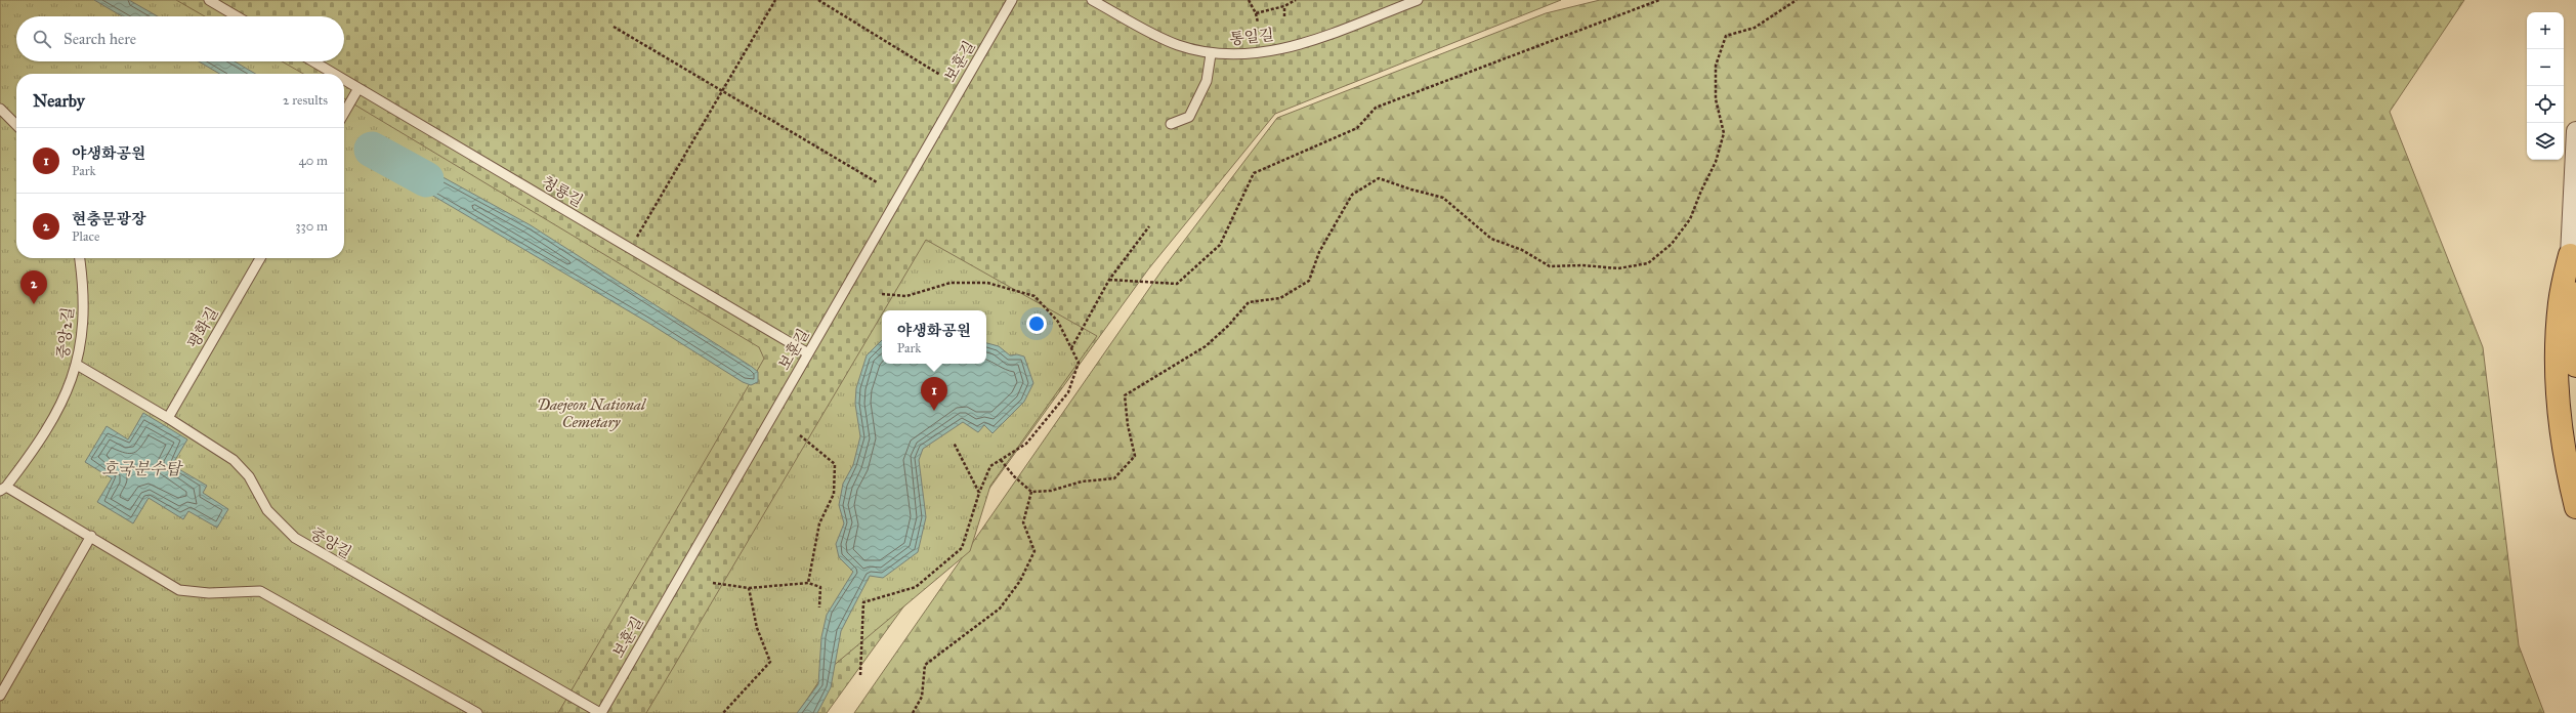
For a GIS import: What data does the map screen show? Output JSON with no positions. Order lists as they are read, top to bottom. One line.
{"streets":{"lane":["통일길","보훈길","청룡길","평화길","중앙2길","중앙길"]},"crossings":[["보훈길","청룡길"],["보훈길","중앙길"],["평화길","중앙길"],["중앙2길","중앙길"]],"water":["호국분수탑"],"parks":["Daejeon National Cemetary"],"page":{"map_buttons":["+","−"],"search":"Search here","heading":["Nearby","2 results"],"list":[{"mark":"1","name":"야생화공원","note":"Park","value":"40 m"},{"mark":"2","name":"현충문광장","note":"Place","value":"330 m"}],"pins":["2","1"],"popup":["야생화공원","Park"]}}
